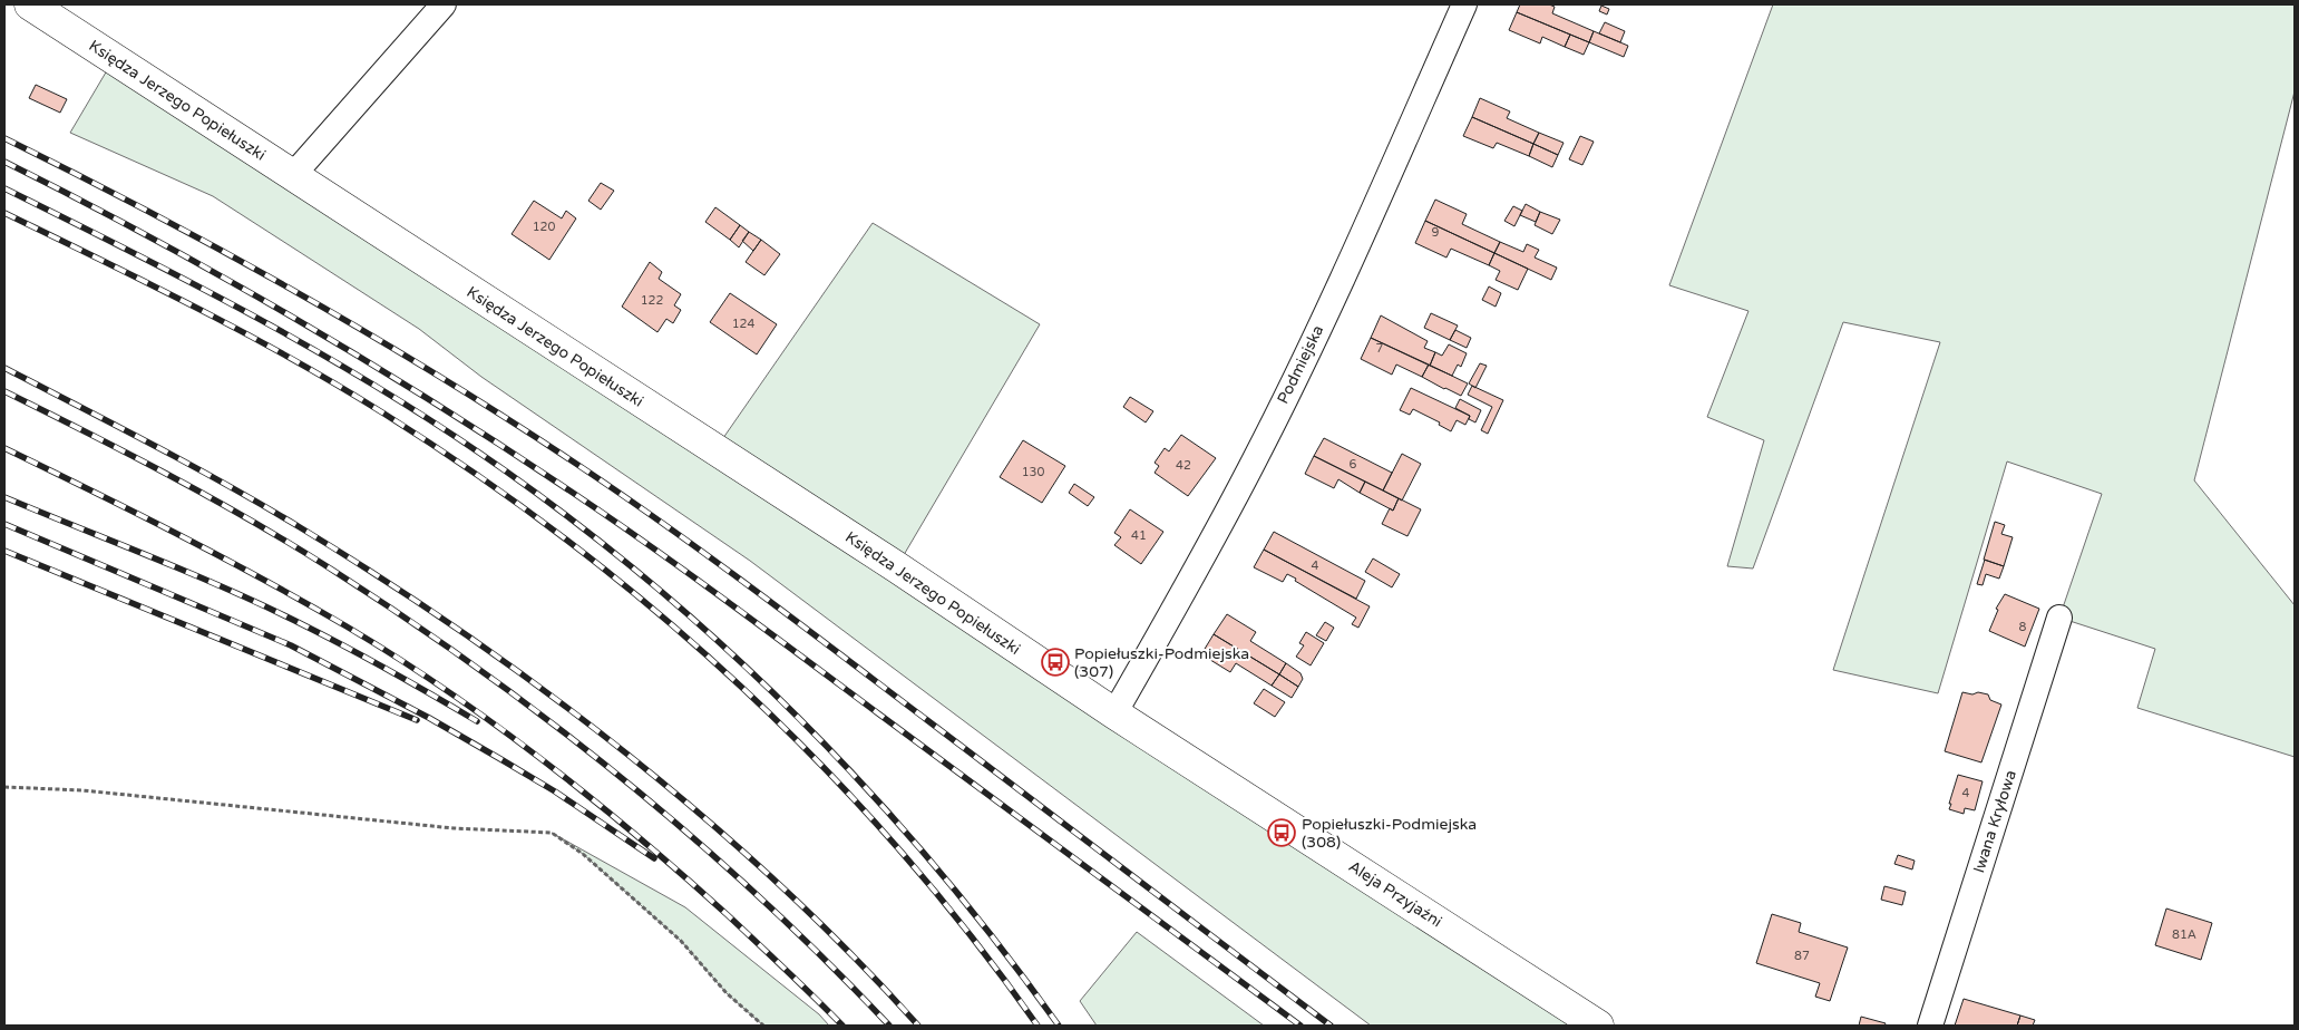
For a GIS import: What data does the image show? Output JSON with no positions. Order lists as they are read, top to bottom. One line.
{"streets":{"main road":["Księdza Jerzego Popiełuszki","Aleja Przyjaźni"],"street":["Podmiejska","Iwana Kryłowa"]},"crossings":[["Księdza Jerzego Popiełuszki","Aleja Przyjaźni"],["Podmiejska","Aleja Przyjaźni"]],"places":{"bus stop":["Popiełuszki-Podmiejska (307)","Popiełuszki-Podmiejska (308)"]},"house_numbers":["120","9","122","124","7","6","42","130","41","4","8","4","81A","87"]}
